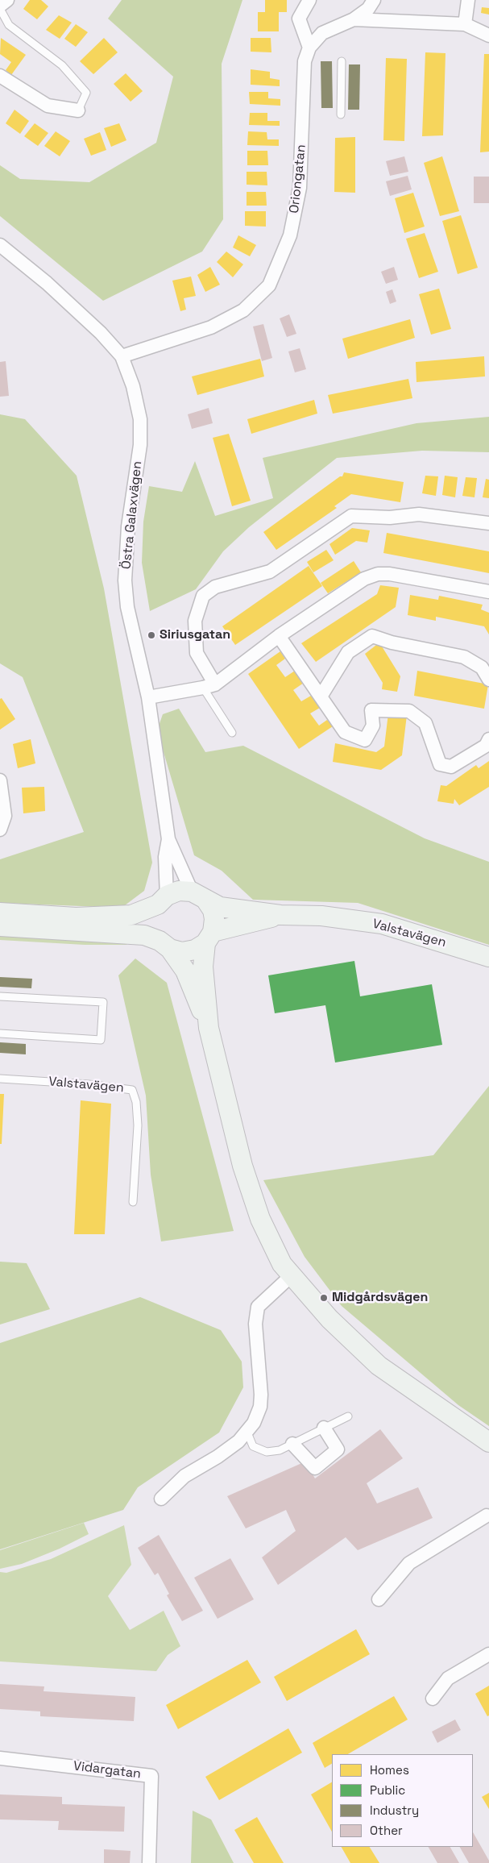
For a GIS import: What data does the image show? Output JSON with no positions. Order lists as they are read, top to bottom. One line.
{"streets":{"street":["Oriongatan","Östra Galaxvägen","Valstavägen","Vidargatan"]},"crossings":[["Oriongatan","Östra Galaxvägen"],["Östra Galaxvägen","Valstavägen"]],"places":["Siriusgatan","Midgårdsvägen"],"legend":["Homes","Public","Industry","Other"]}
